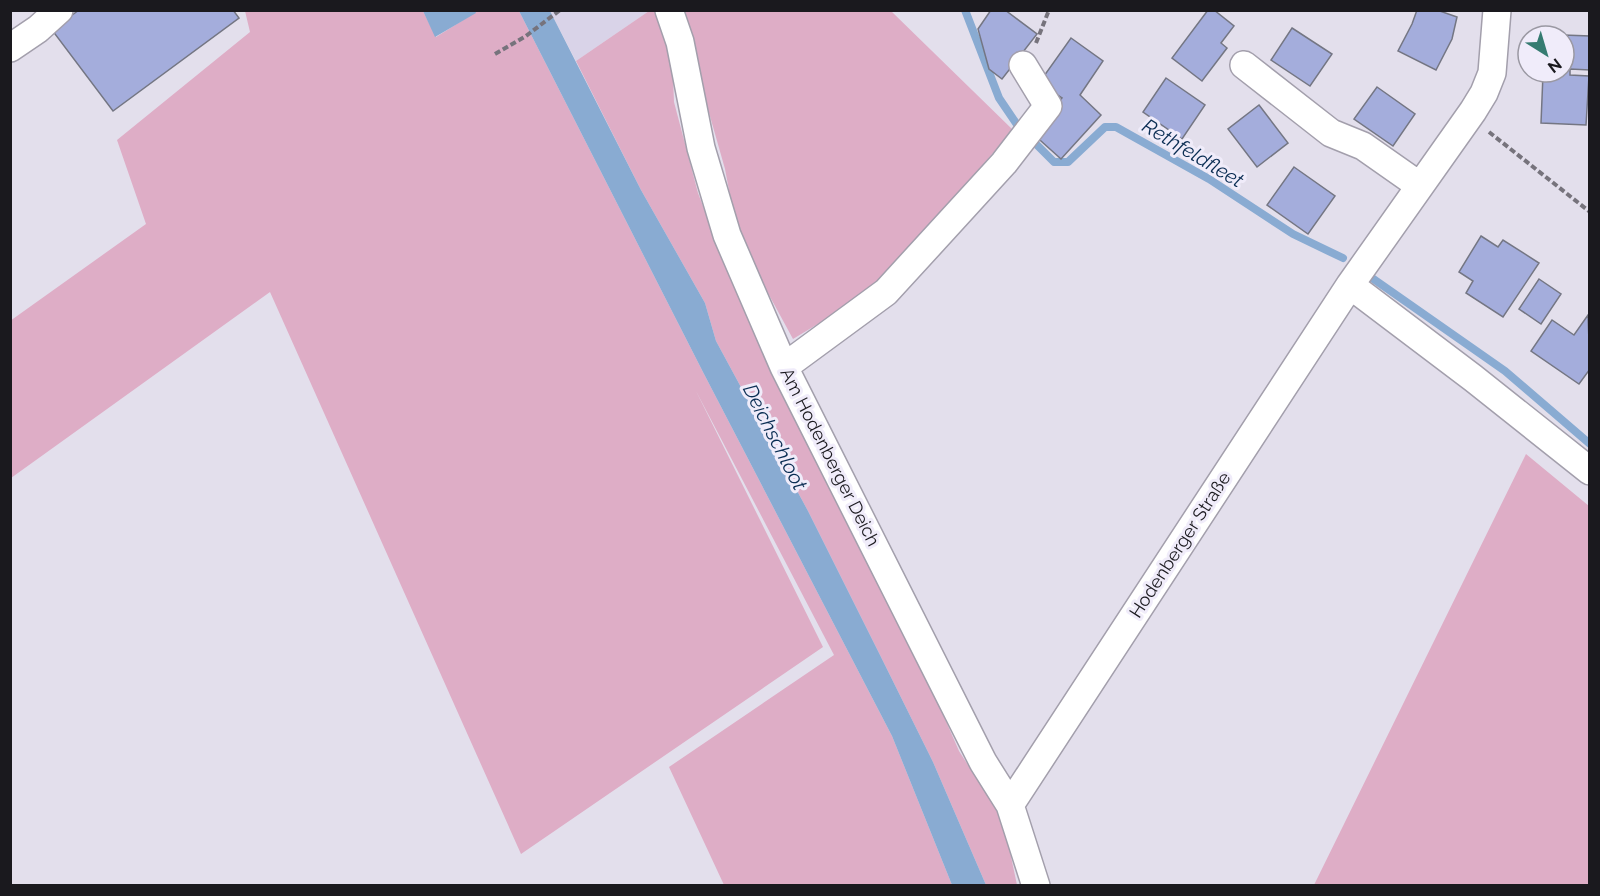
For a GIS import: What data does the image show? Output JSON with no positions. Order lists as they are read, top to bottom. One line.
{"streets":{"street":["Am Hodenberger Deich","Hodenberger Straße"]},"crossings":[["Am Hodenberger Deich","Hodenberger Straße"]],"water":["Rethfeldfleet","Deichschloot"],"north":"bottom right"}
